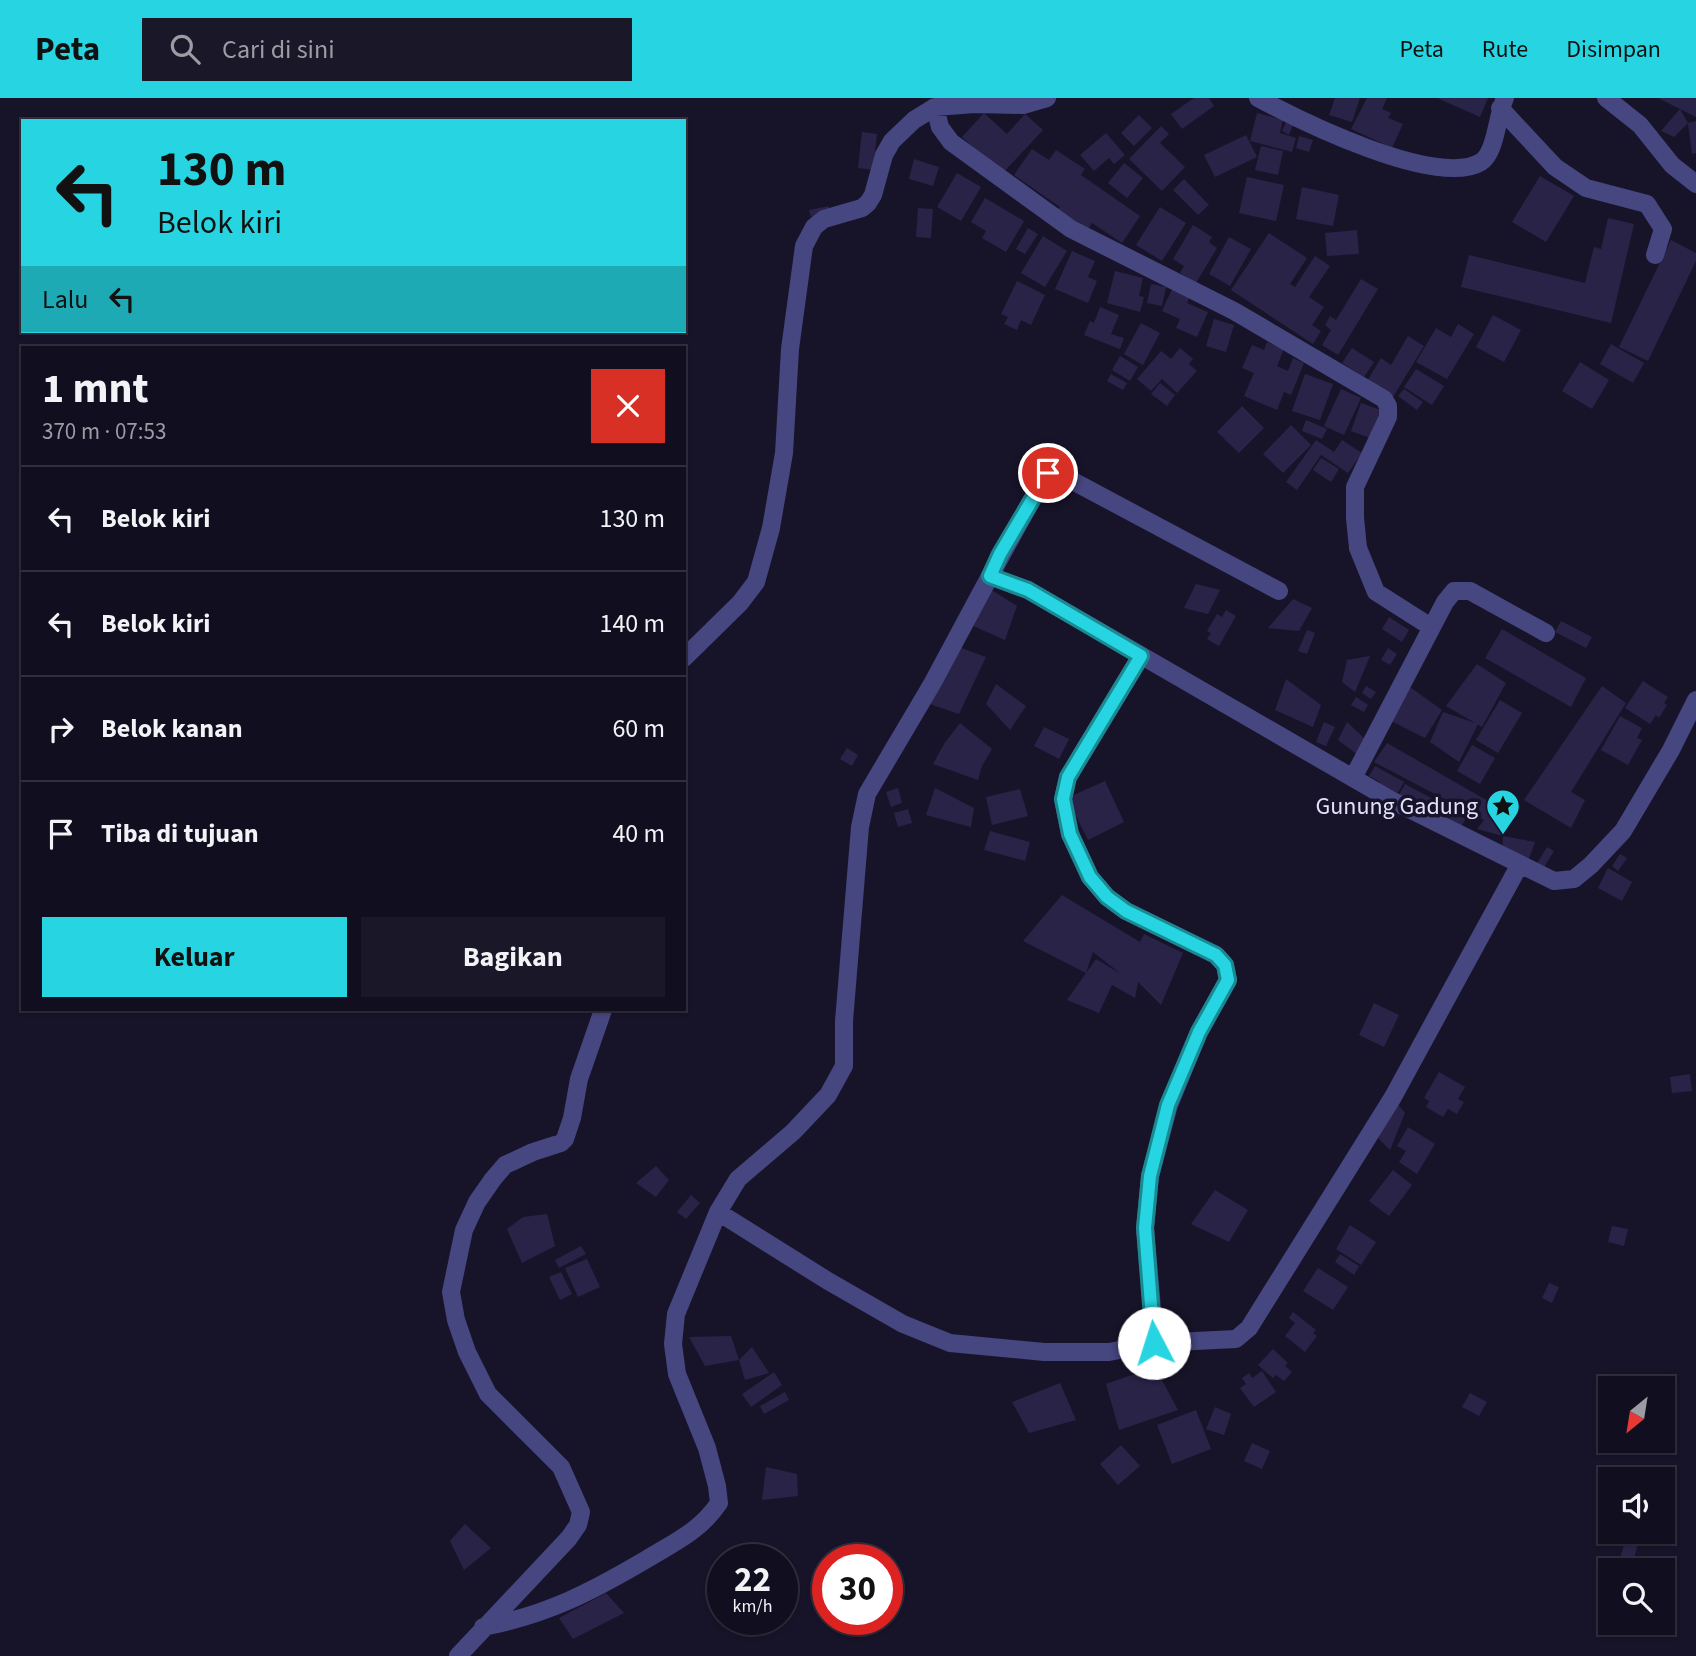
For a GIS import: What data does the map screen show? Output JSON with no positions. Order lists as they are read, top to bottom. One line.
{"places":{"place":["Gunung Gadung"]},"north":"bottom left","page":{"header":"Peta","search":"Cari di sini","nav":["Peta","Rute","Disimpan"],"turn":["130 m","Belok kiri"],"then":"Lalu","heading":["1 mnt","370 m · 07:53"],"list":[{"name":"Belok kiri","value":"130 m"},{"name":"Belok kiri","value":"140 m"},{"name":"Belok kanan","value":"60 m"},{"name":"Tiba di tujuan","value":"40 m"}],"buttons":["Keluar","Bagikan"],"speed":"22 km/h","limit":"30"}}
